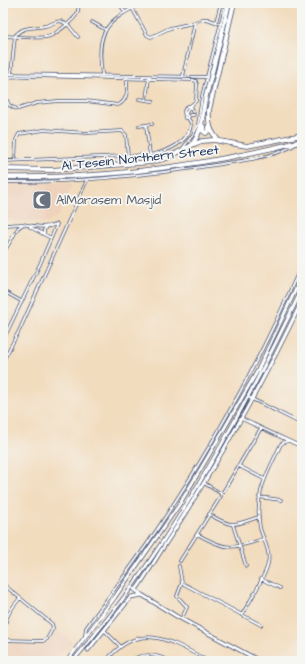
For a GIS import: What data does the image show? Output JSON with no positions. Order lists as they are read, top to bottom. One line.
{"streets":{"main road":["Al Tesein Northern Street"]},"places":{"mosque":["AlMarasem Masjid"]}}
